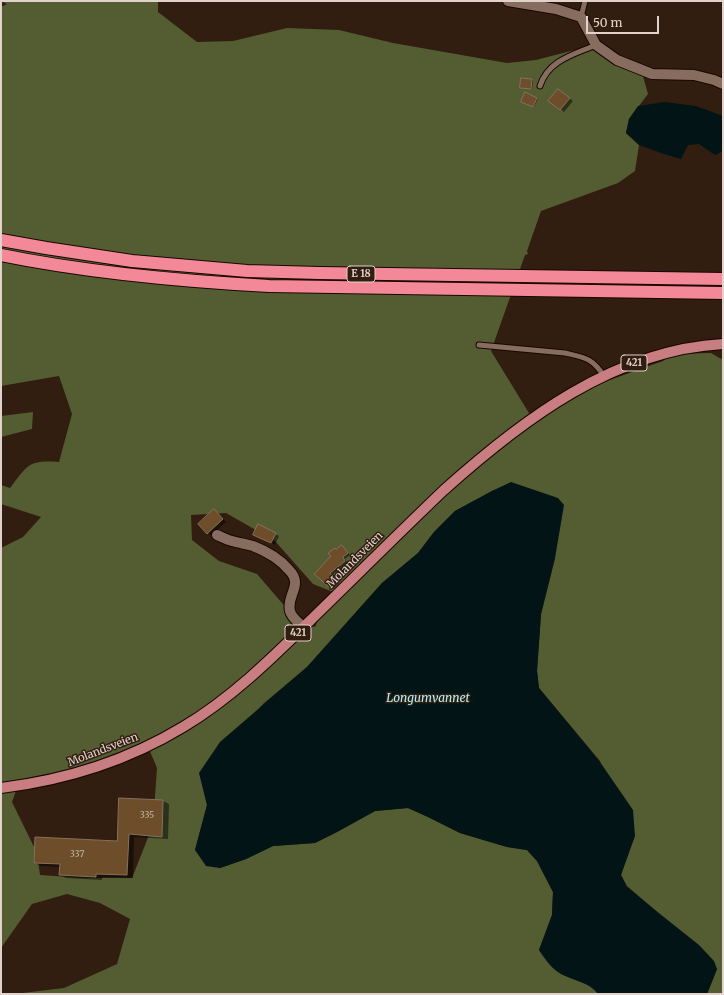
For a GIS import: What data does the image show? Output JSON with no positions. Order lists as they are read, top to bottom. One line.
{"streets":{"highway":["E 18"],"main road":["421","Molandsveien"]},"water":["Longumvannet"],"house_numbers":["335","337"],"scale_bar":"50 m"}
